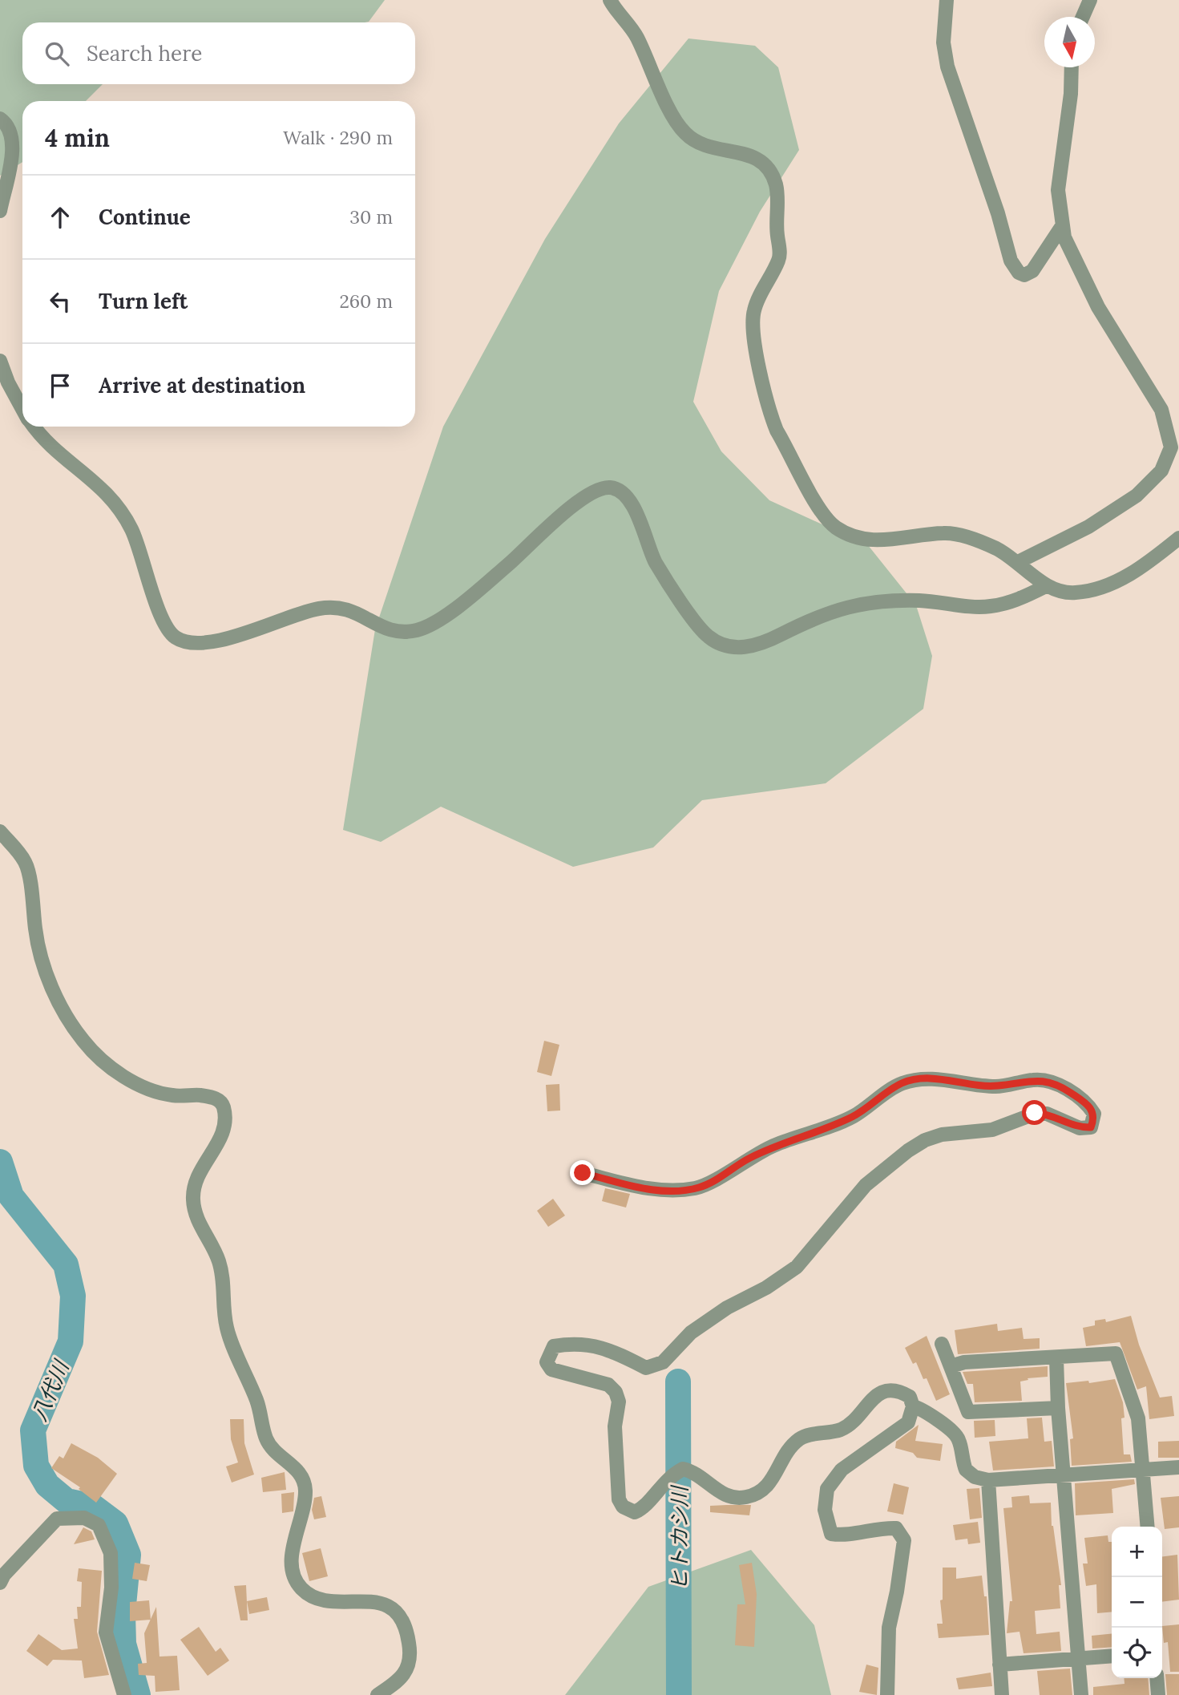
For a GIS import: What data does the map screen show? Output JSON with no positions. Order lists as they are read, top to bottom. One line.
{"water":["八代川","ヒトカシ川"],"north":"bottom","page":{"search":"Search here","heading":["4 min","Walk · 290 m"],"list":[["Continue","30 m"],["Turn left","260 m"],"Arrive at destination"],"map_buttons":["+","−"]}}
